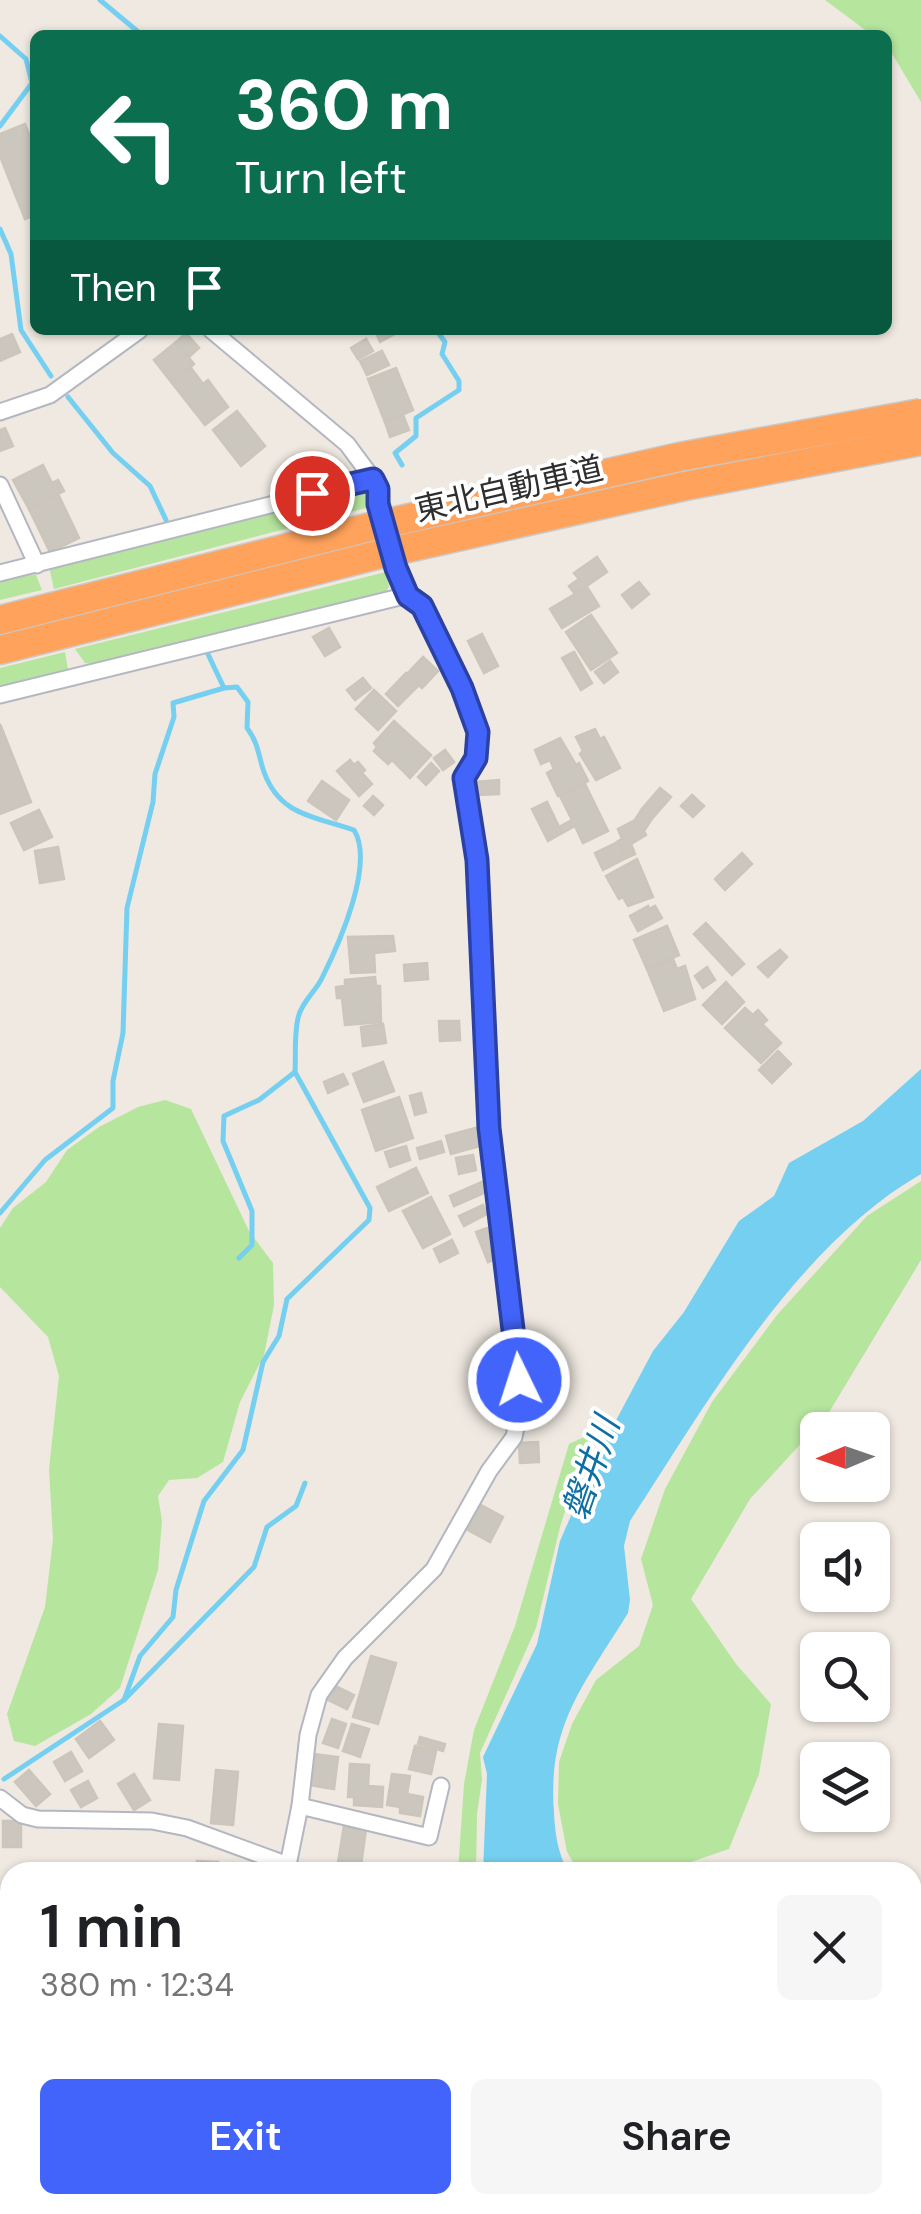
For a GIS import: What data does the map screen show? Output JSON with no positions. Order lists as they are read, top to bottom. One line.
{"streets":{"highway":["東北自動車道"]},"water":["磐井川"],"north":"left","page":{"turn":["360 m","Turn left"],"then":"Then","heading":["1 min","380 m · 12:34"],"buttons":["Exit","Share"]}}
